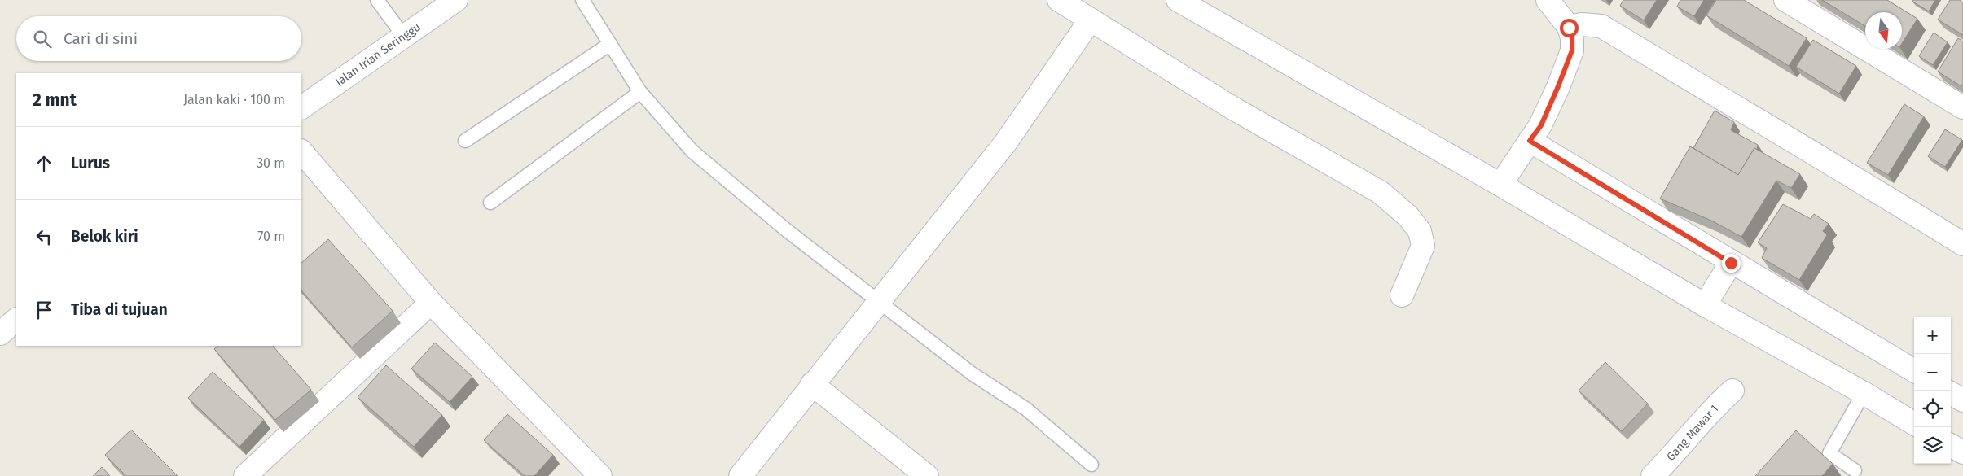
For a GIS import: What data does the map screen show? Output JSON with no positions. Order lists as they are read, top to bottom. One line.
{"streets":{"street":["Jalan Irian Seringgu","Gang Mawar 1"]},"north":"bottom","page":{"search":"Cari di sini","heading":["2 mnt","Jalan kaki · 100 m"],"list":[["Lurus","30 m"],["Belok kiri","70 m"],"Tiba di tujuan"],"map_buttons":["+","−"]}}
